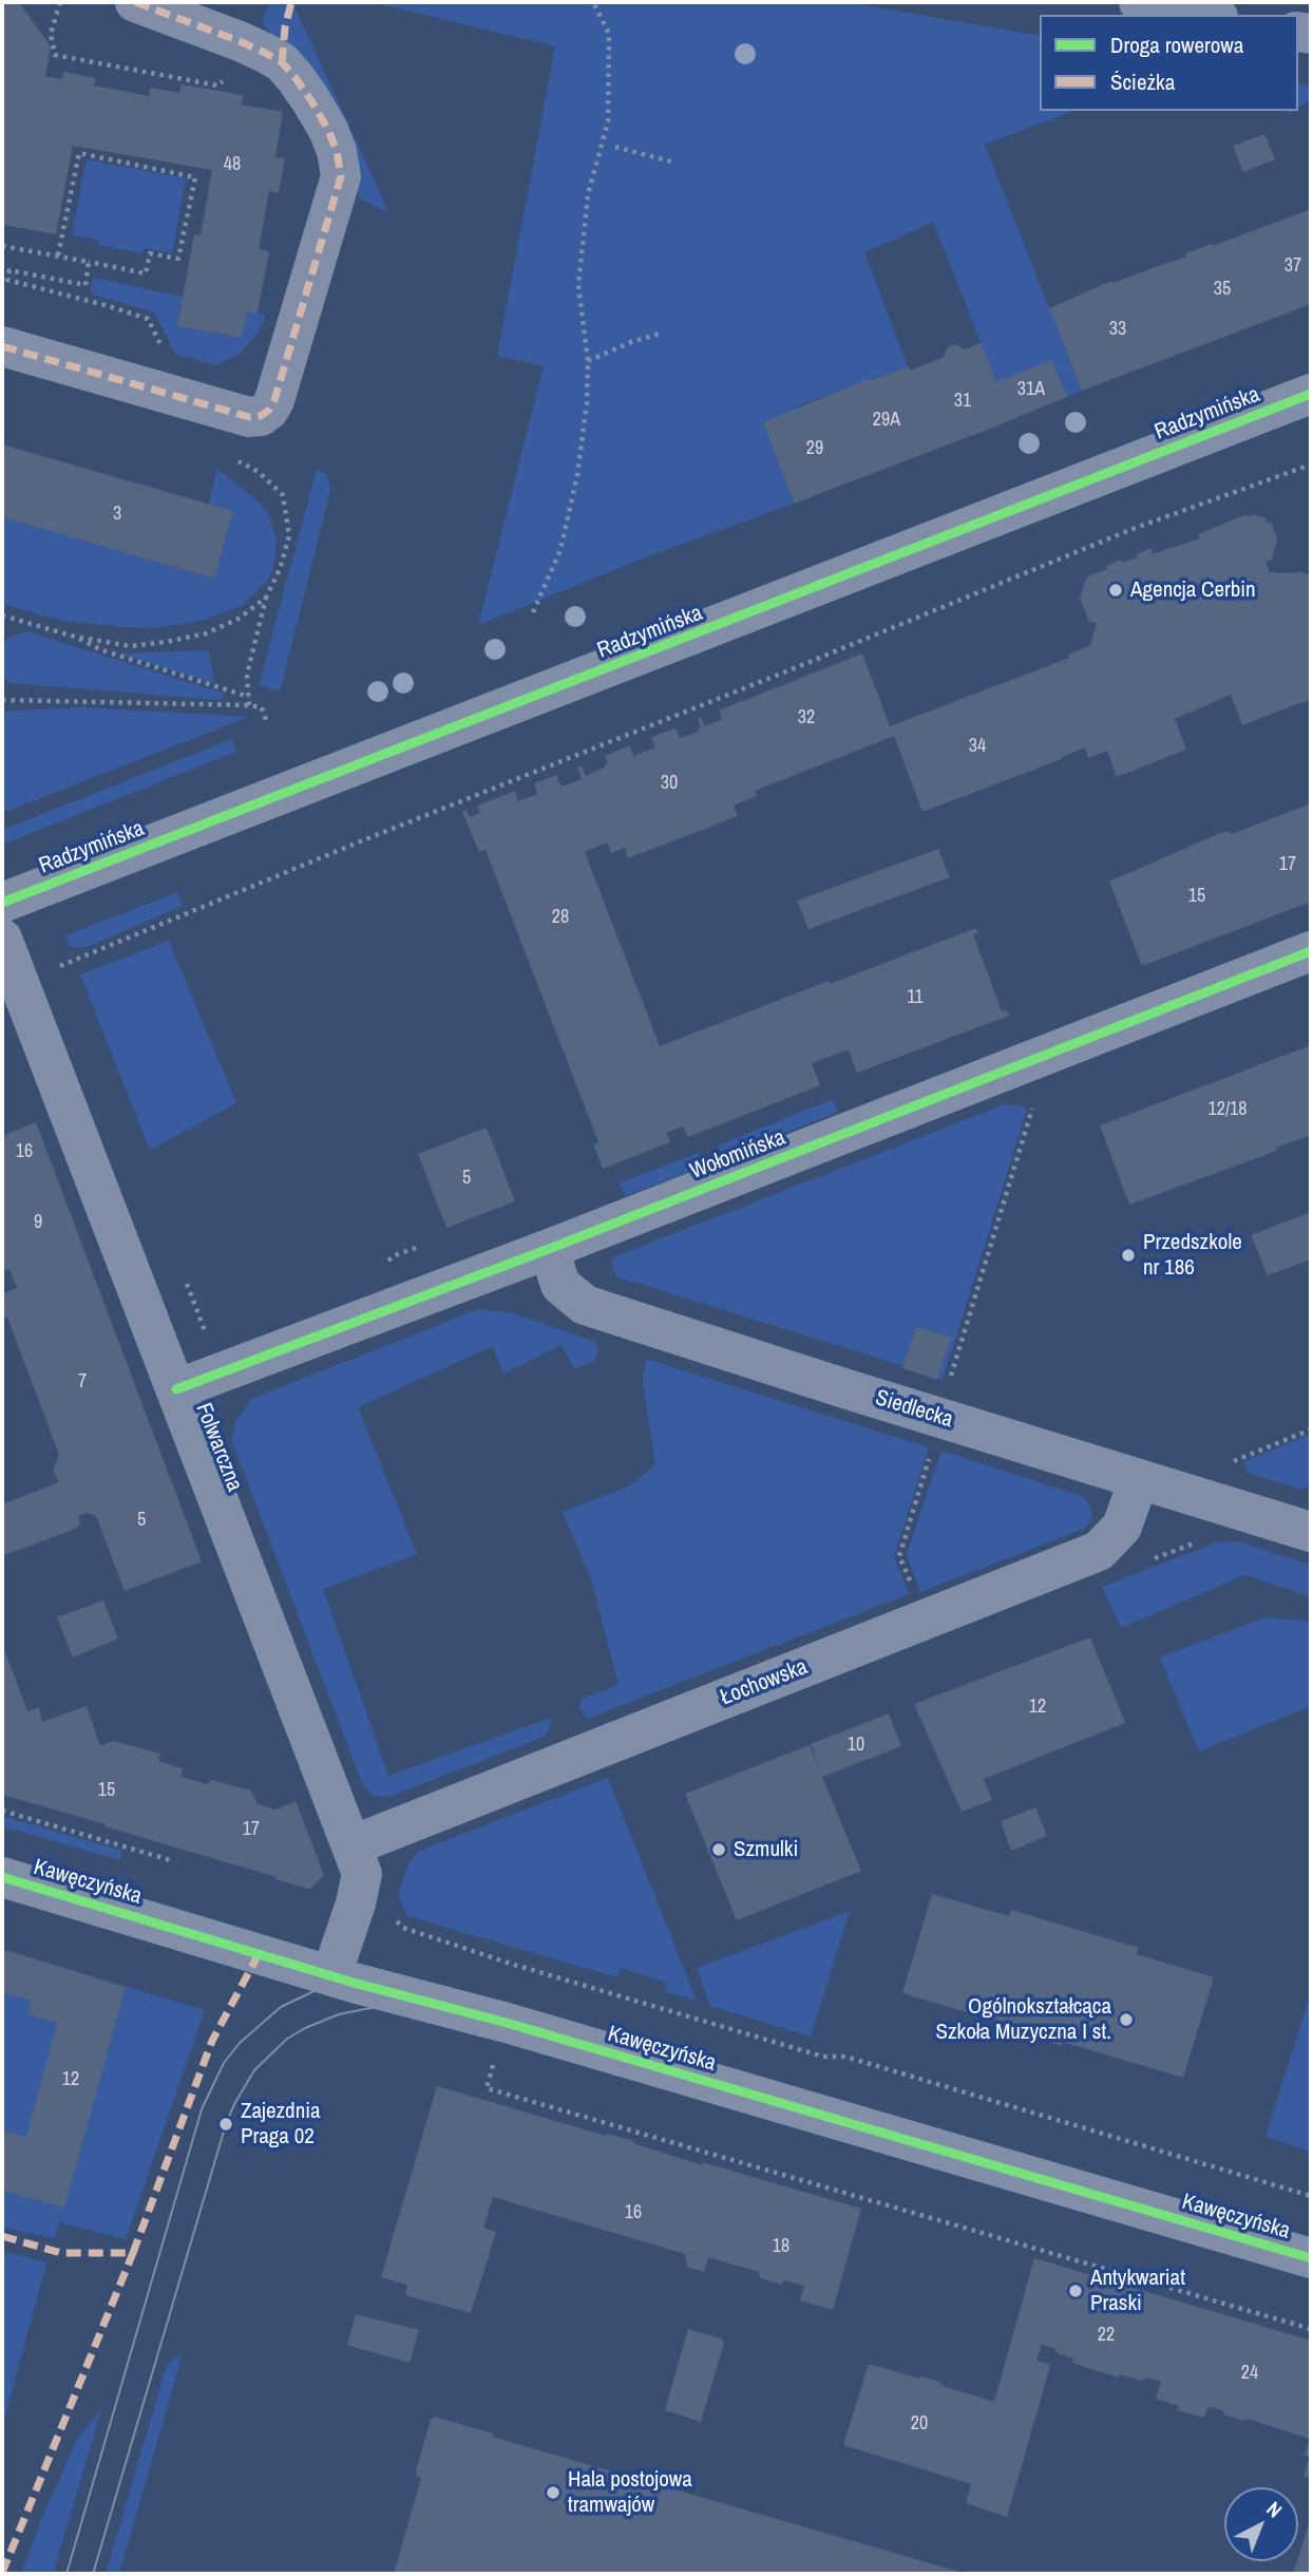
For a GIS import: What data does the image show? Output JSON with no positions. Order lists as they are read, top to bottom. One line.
{"streets":{"street":["Radzymińska","Wołomińska","Siedlecka","Folwarczna","Łochowska","Kawęczyńska"]},"crossings":[["Wołomińska","Siedlecka"],["Wołomińska","Folwarczna"],["Siedlecka","Łochowska"],["Folwarczna","Łochowska"],["Folwarczna","Kawęczyńska"]],"places":["Agencja Cerbin","Przedszkole nr 186","Szmulki","Ogólnokształcąca Szkoła Muzyczna I st.","Zajezdnia Praga 02","Antykwariat Praski","Hala postojowa tramwajów"],"house_numbers":["48","37","35","33","31A","31","29A","29","3","32","34","30","17","15","28","11","12/18","16","5","9","7","5","12","10","15","17","12","16","18","22","24","20"],"legend":["Droga rowerowa","Ścieżka"],"north":"top right"}
